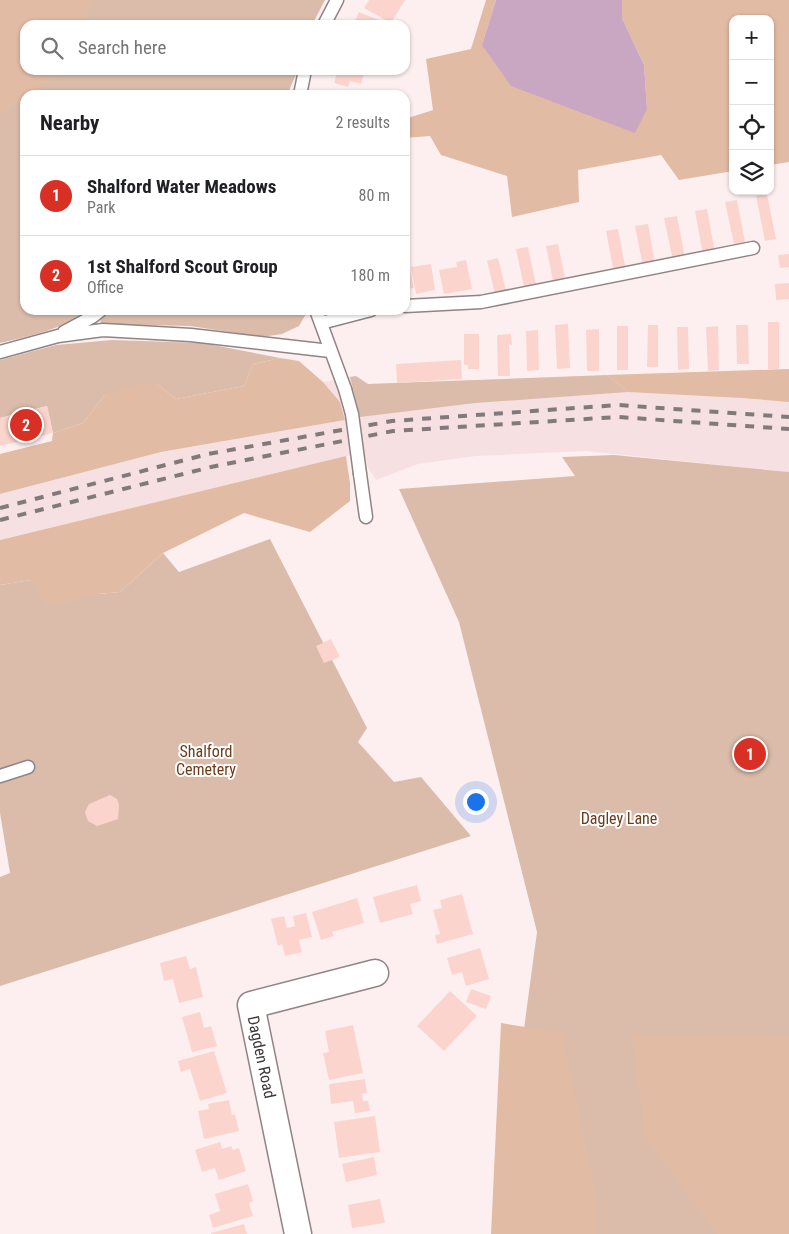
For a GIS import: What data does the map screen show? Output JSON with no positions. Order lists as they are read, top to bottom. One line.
{"streets":{"street":["Dagden Road"]},"parks":["Shalford Cemetery","Dagley Lane"],"page":{"map_buttons":["+","−"],"search":"Search here","heading":["Nearby","2 results"],"list":[{"mark":"1","name":"Shalford Water Meadows","note":"Park","value":"80 m"},{"mark":"2","name":"1st Shalford Scout Group","note":"Office","value":"180 m"}],"pins":["2","1"]}}
